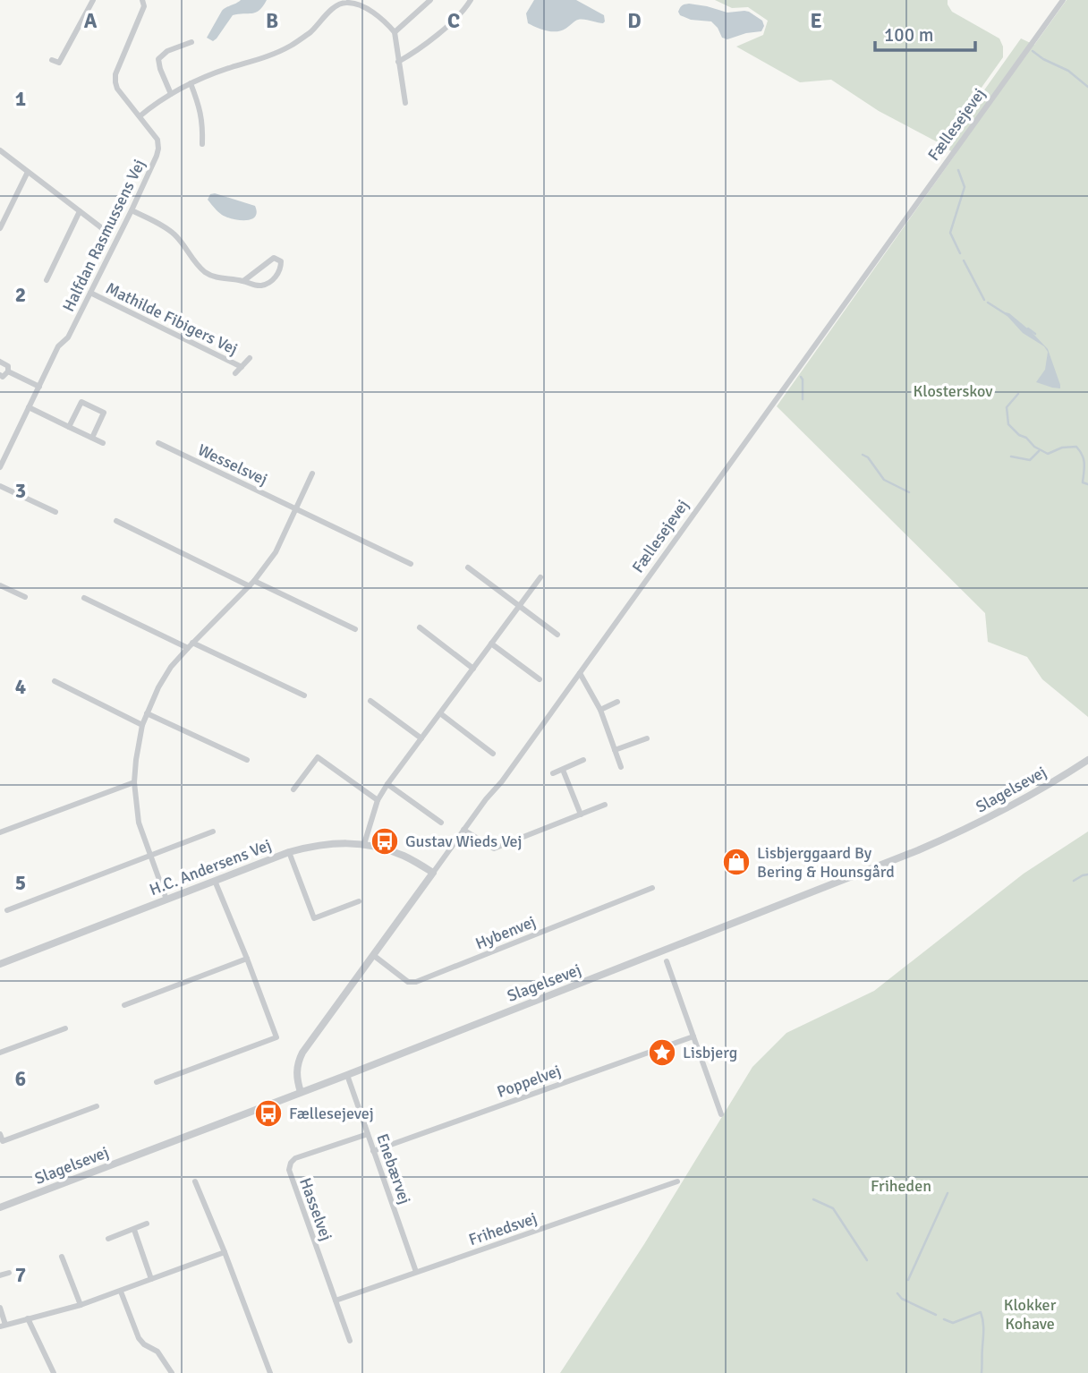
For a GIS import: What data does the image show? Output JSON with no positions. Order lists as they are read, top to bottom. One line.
{"streets":{"street":["Fællesejevej","Halfdan Rasmussens Vej","Mathilde Fibigers Vej","Wesselsvej","Slagelsevej","H.C. Andersens Vej","Hybenvej","Poppelvej","Enebærvej","Hasselvej","Frihedsvej"]},"crossings":[["Fællesejevej","Slagelsevej"],["Fællesejevej","H.C. Andersens Vej"],["Fællesejevej","Hybenvej"],["Halfdan Rasmussens Vej","Mathilde Fibigers Vej"],["Slagelsevej","Enebærvej"],["Poppelvej","Enebærvej"],["Enebærvej","Hasselvej"],["Enebærvej","Frihedsvej"],["Hasselvej","Frihedsvej"]],"parks":["Klosterskov","Friheden","Klokker Kohave"],"places":{"bus stop":["Gustav Wieds Vej","Fællesejevej"],"shop":["Lisbjerggaard By Bering & Hounsgård"],"place":["Lisbjerg"]},"scale_bar":"100 m","grid":{"columns":["A","B","C","D","E"],"rows":["1","2","3","4","5","6","7"]}}
